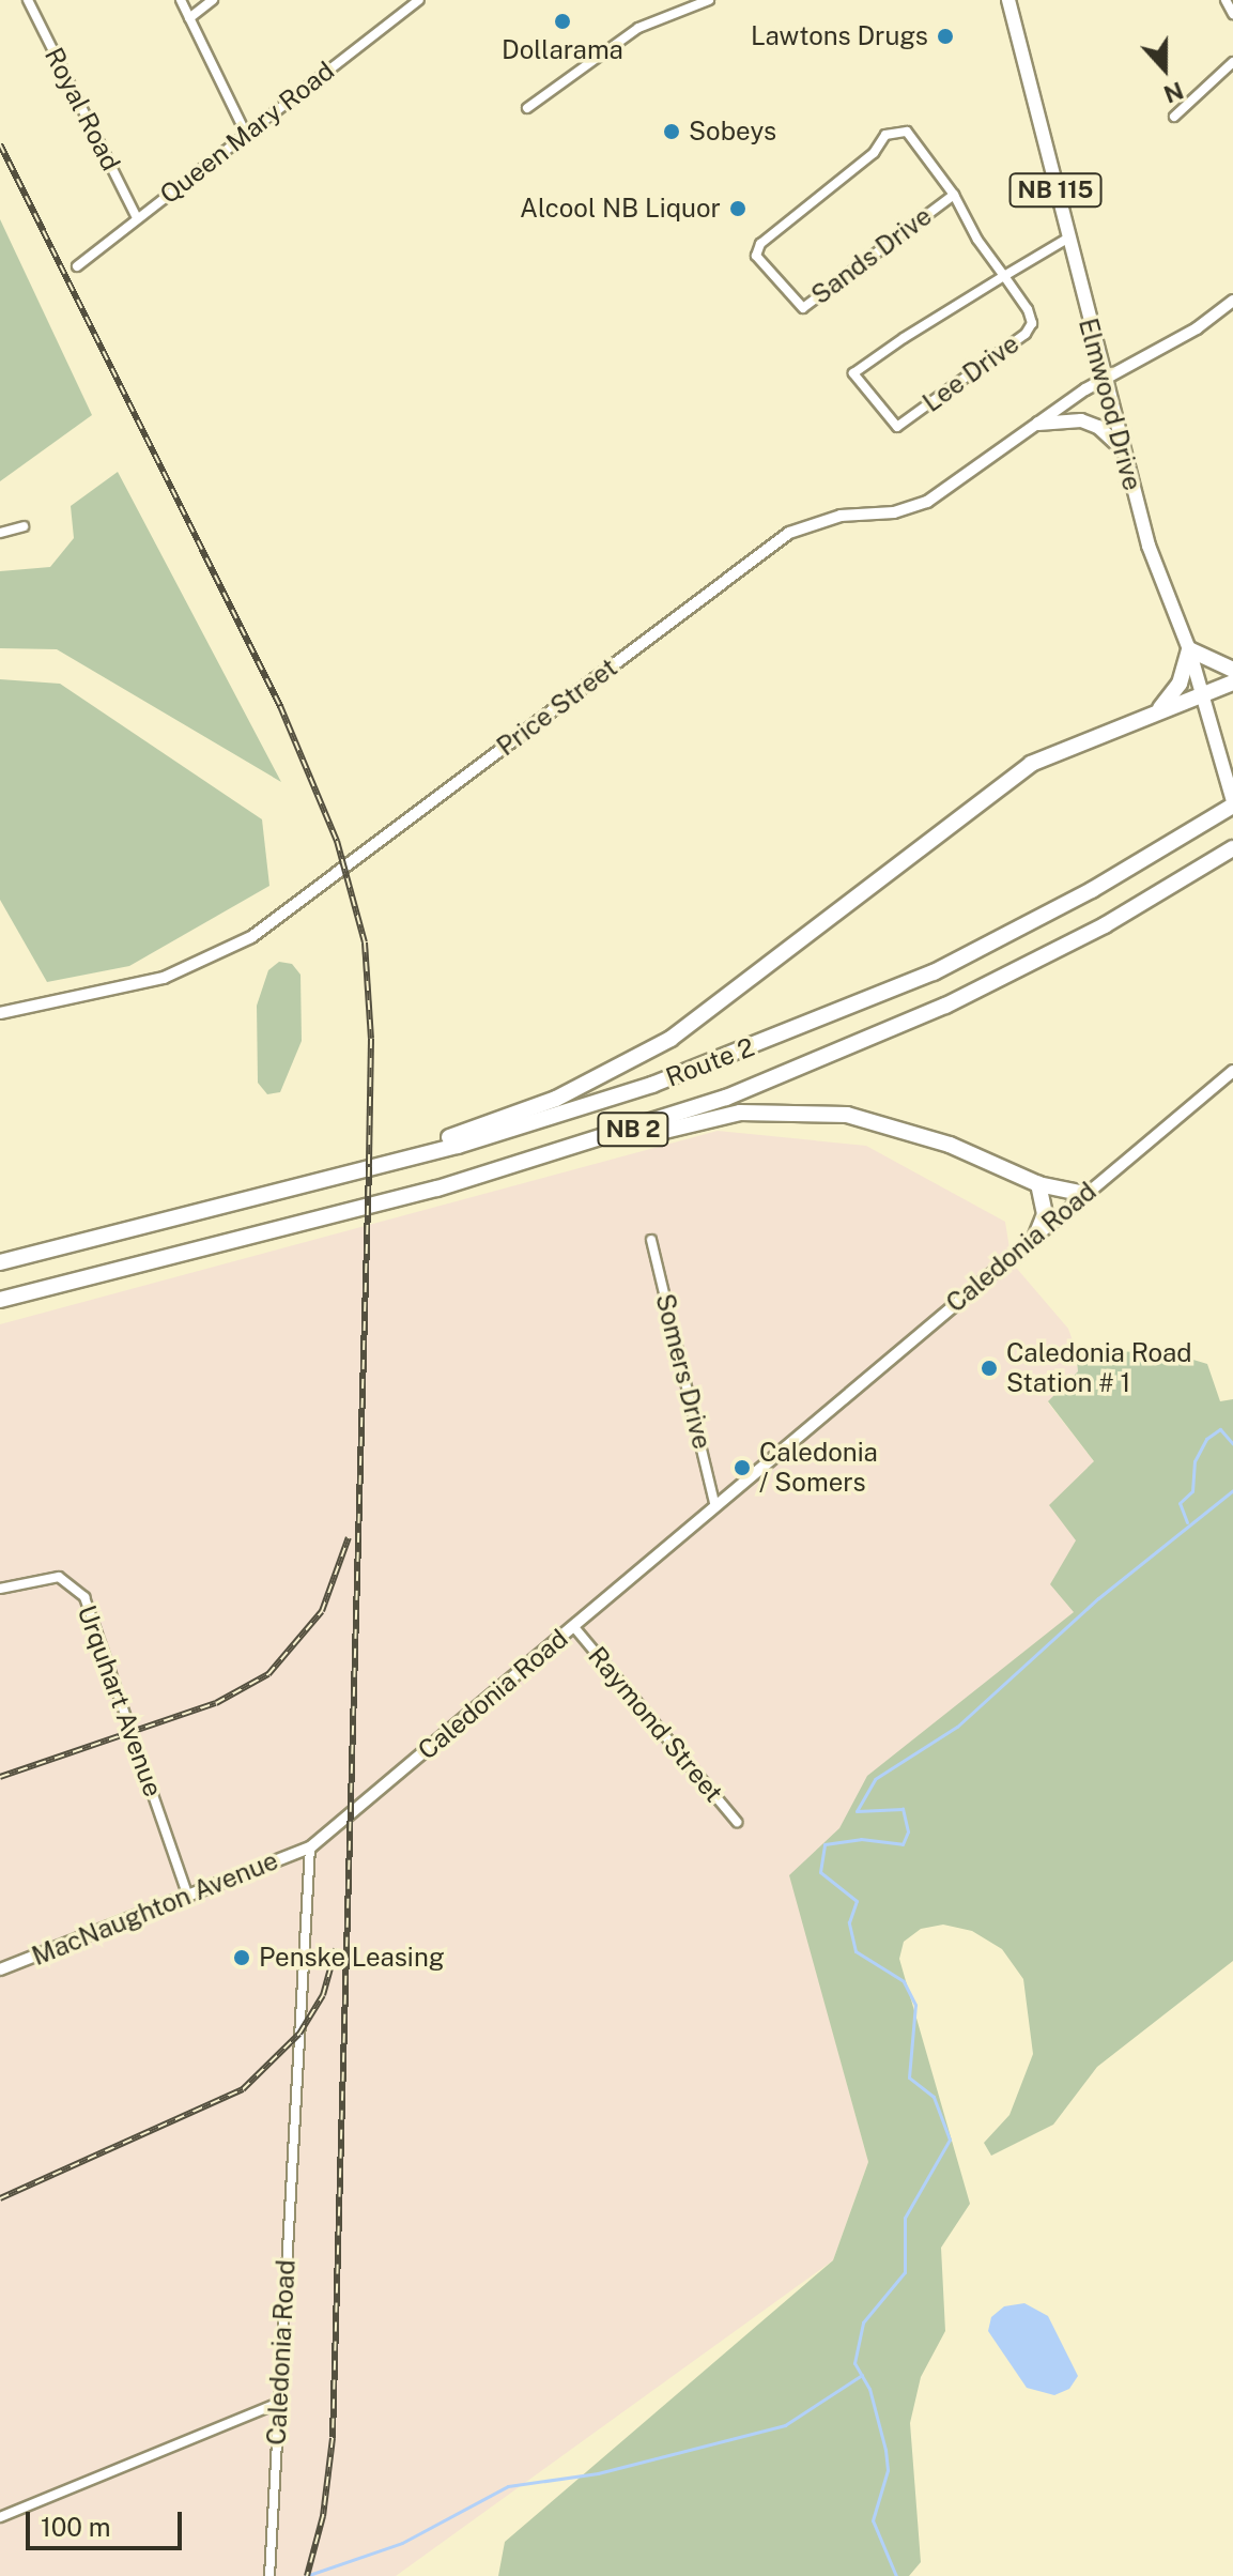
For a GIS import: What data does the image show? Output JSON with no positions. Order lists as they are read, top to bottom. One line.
{"streets":{"highway":["Route 2","NB 2"],"main road":["NB 115","Elmwood Drive"],"street":["Royal Road","Queen Mary Road","Sands Drive","Lee Drive","Price Street","Caledonia Road","Somers Drive","Urquhart Avenue","Raymond Street","MacNaughton Avenue"]},"crossings":[["Royal Road","Queen Mary Road"],["Elmwood Drive","Price Street"],["Elmwood Drive","Route 2"],["Caledonia Road","Somers Drive"],["Caledonia Road","Raymond Street"],["Caledonia Road","MacNaughton Avenue"],["Urquhart Avenue","MacNaughton Avenue"]],"places":["Dollarama","Lawtons Drugs","Sobeys","Alcool NB Liquor","Caledonia Road Station # 1","Caledonia / Somers","Penske Leasing"],"scale_bar":"100 m","north":"bottom"}
